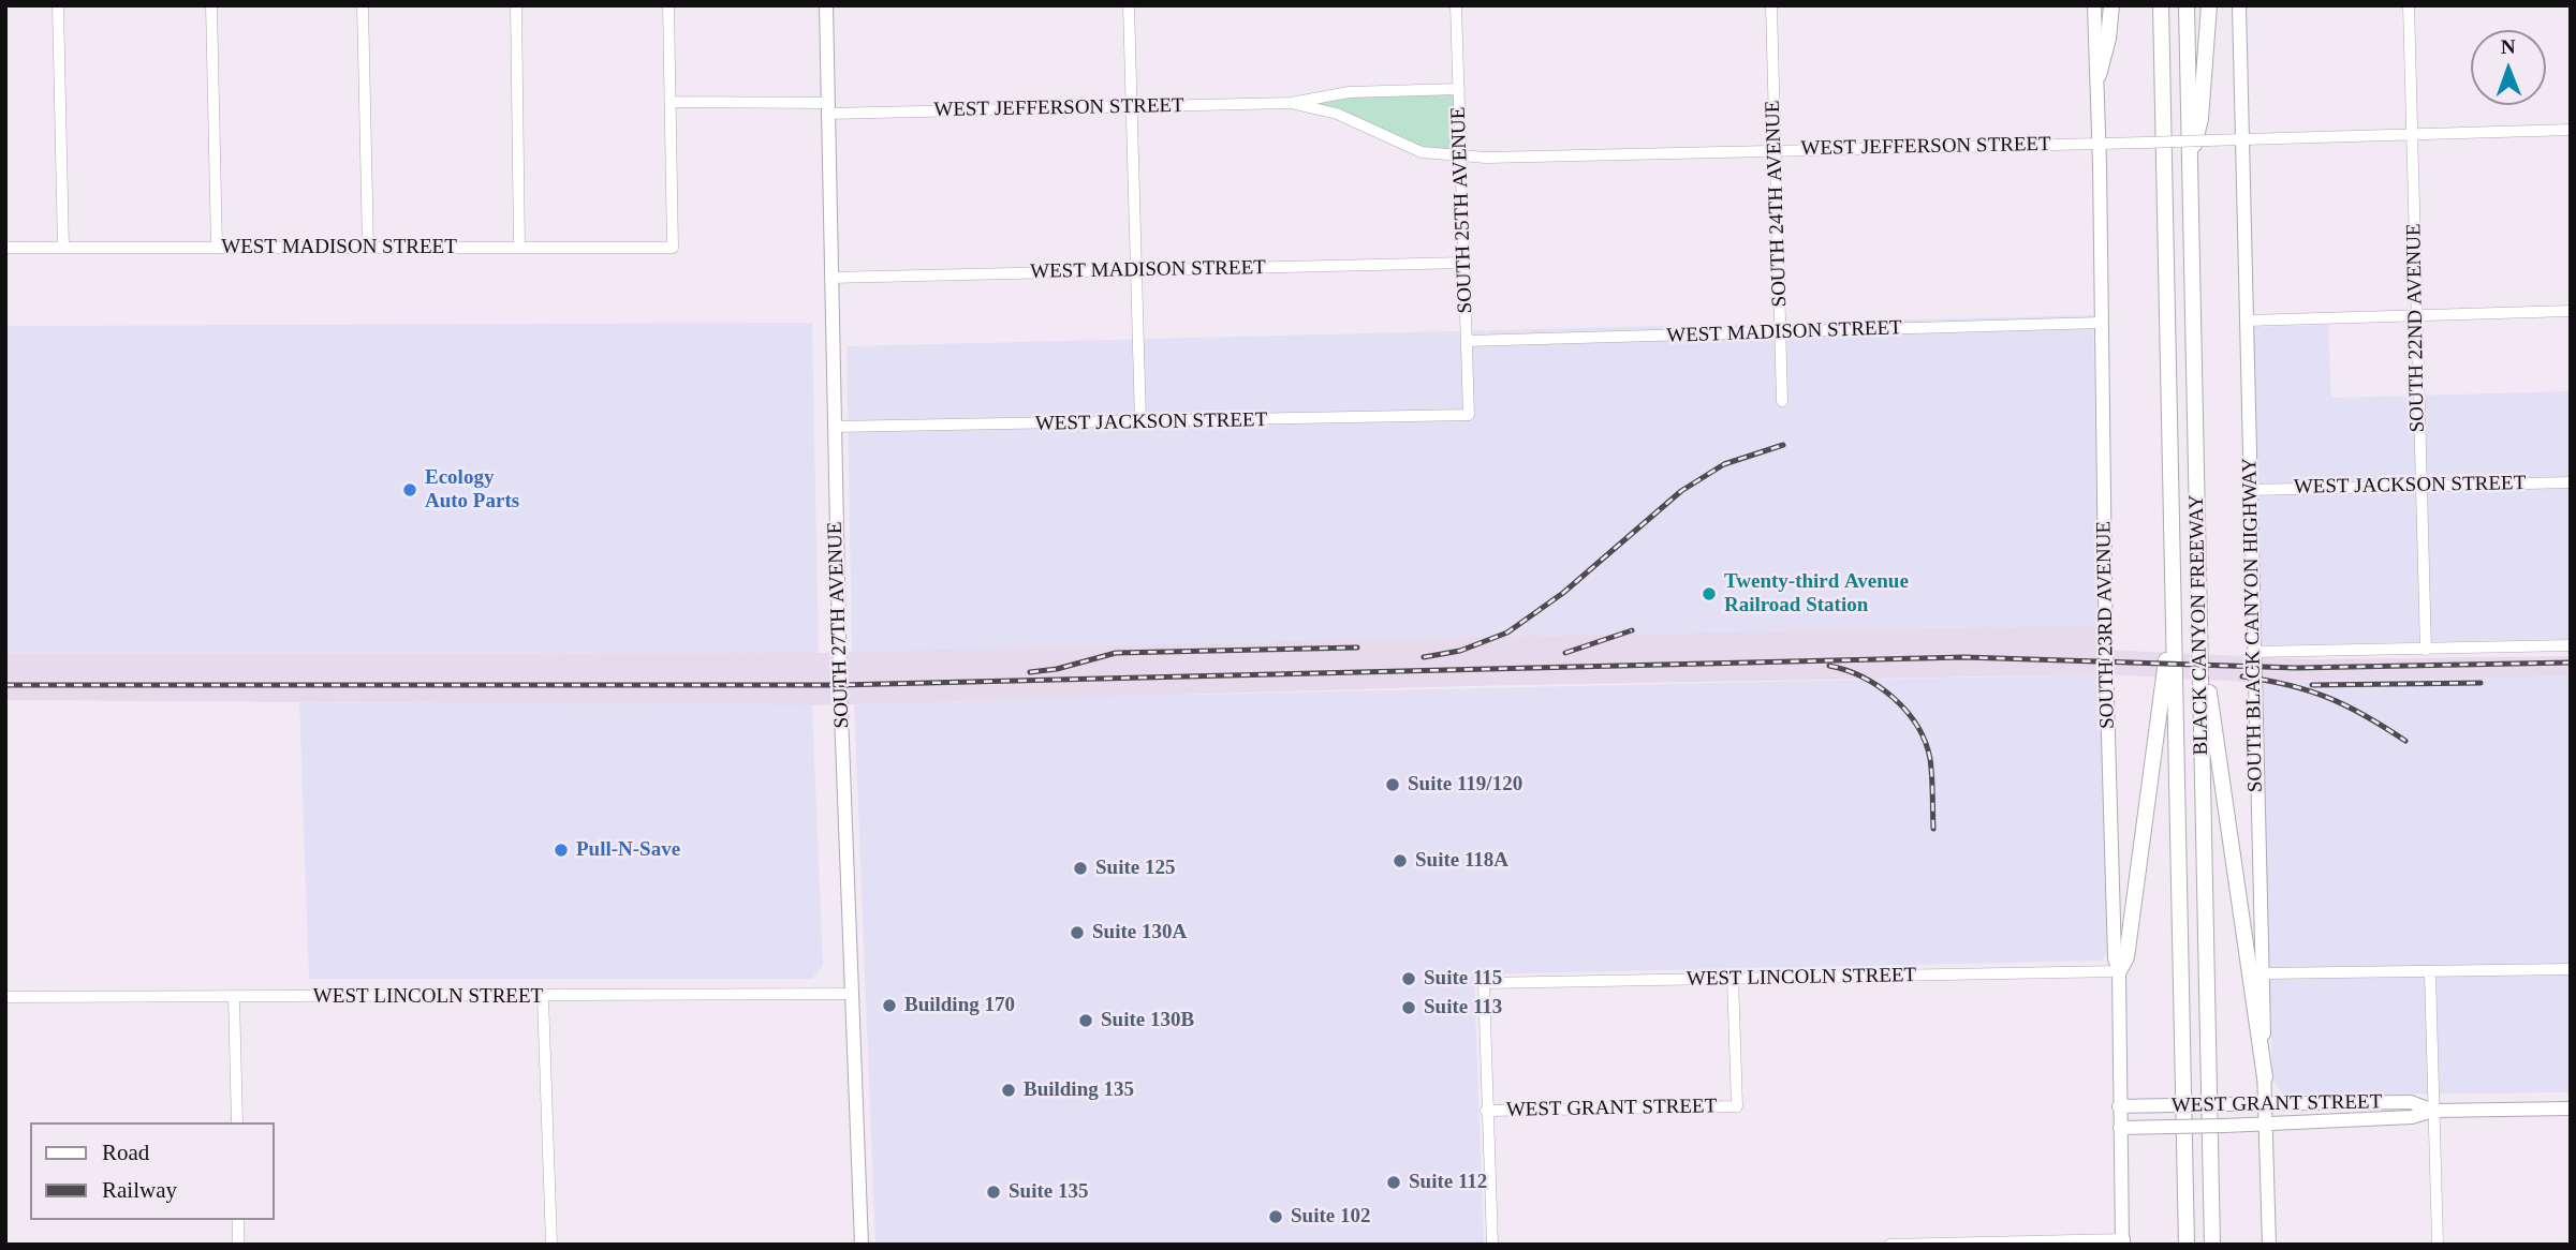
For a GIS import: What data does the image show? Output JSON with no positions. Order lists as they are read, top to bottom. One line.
{"streets":{"highway":["BLACK CANYON FREEWAY"],"main road":["SOUTH 27TH AVENUE","SOUTH 23RD AVENUE","SOUTH BLACK CANYON HIGHWAY","WEST GRANT STREET"],"street":["WEST JEFFERSON STREET","SOUTH 24TH AVENUE","SOUTH 25TH AVENUE","WEST MADISON STREET","SOUTH 22ND AVENUE","WEST JACKSON STREET","WEST LINCOLN STREET"]},"crossings":[["WEST JEFFERSON STREET","SOUTH 24TH AVENUE"],["WEST JEFFERSON STREET","SOUTH 25TH AVENUE"],["WEST JEFFERSON STREET","WEST MADISON STREET"],["WEST JEFFERSON STREET","SOUTH 22ND AVENUE"],["WEST JEFFERSON STREET","SOUTH 27TH AVENUE"],["WEST JEFFERSON STREET","SOUTH 23RD AVENUE"],["WEST JEFFERSON STREET","SOUTH BLACK CANYON HIGHWAY"],["SOUTH 24TH AVENUE","WEST MADISON STREET"],["SOUTH 25TH AVENUE","WEST MADISON STREET"],["SOUTH 25TH AVENUE","WEST JACKSON STREET"],["WEST MADISON STREET","SOUTH 27TH AVENUE"],["WEST MADISON STREET","SOUTH 23RD AVENUE"],["SOUTH 22ND AVENUE","WEST JACKSON STREET"],["WEST JACKSON STREET","SOUTH 27TH AVENUE"],["WEST JACKSON STREET","SOUTH BLACK CANYON HIGHWAY"],["SOUTH 27TH AVENUE","WEST LINCOLN STREET"],["SOUTH 23RD AVENUE","WEST LINCOLN STREET"],["SOUTH 23RD AVENUE","WEST GRANT STREET"],["SOUTH BLACK CANYON HIGHWAY","WEST GRANT STREET"],["WEST LINCOLN STREET","WEST GRANT STREET"]],"places":["Ecology Auto Parts","Twenty-third Avenue Railroad Station","Suite 119/120","Pull-N-Save","Suite 118A","Suite 125","Suite 130A","Suite 115","Building 170","Suite 113","Suite 130B","Building 135","Suite 112","Suite 135","Suite 102"],"legend":["Road","Railway"],"north":"top"}
